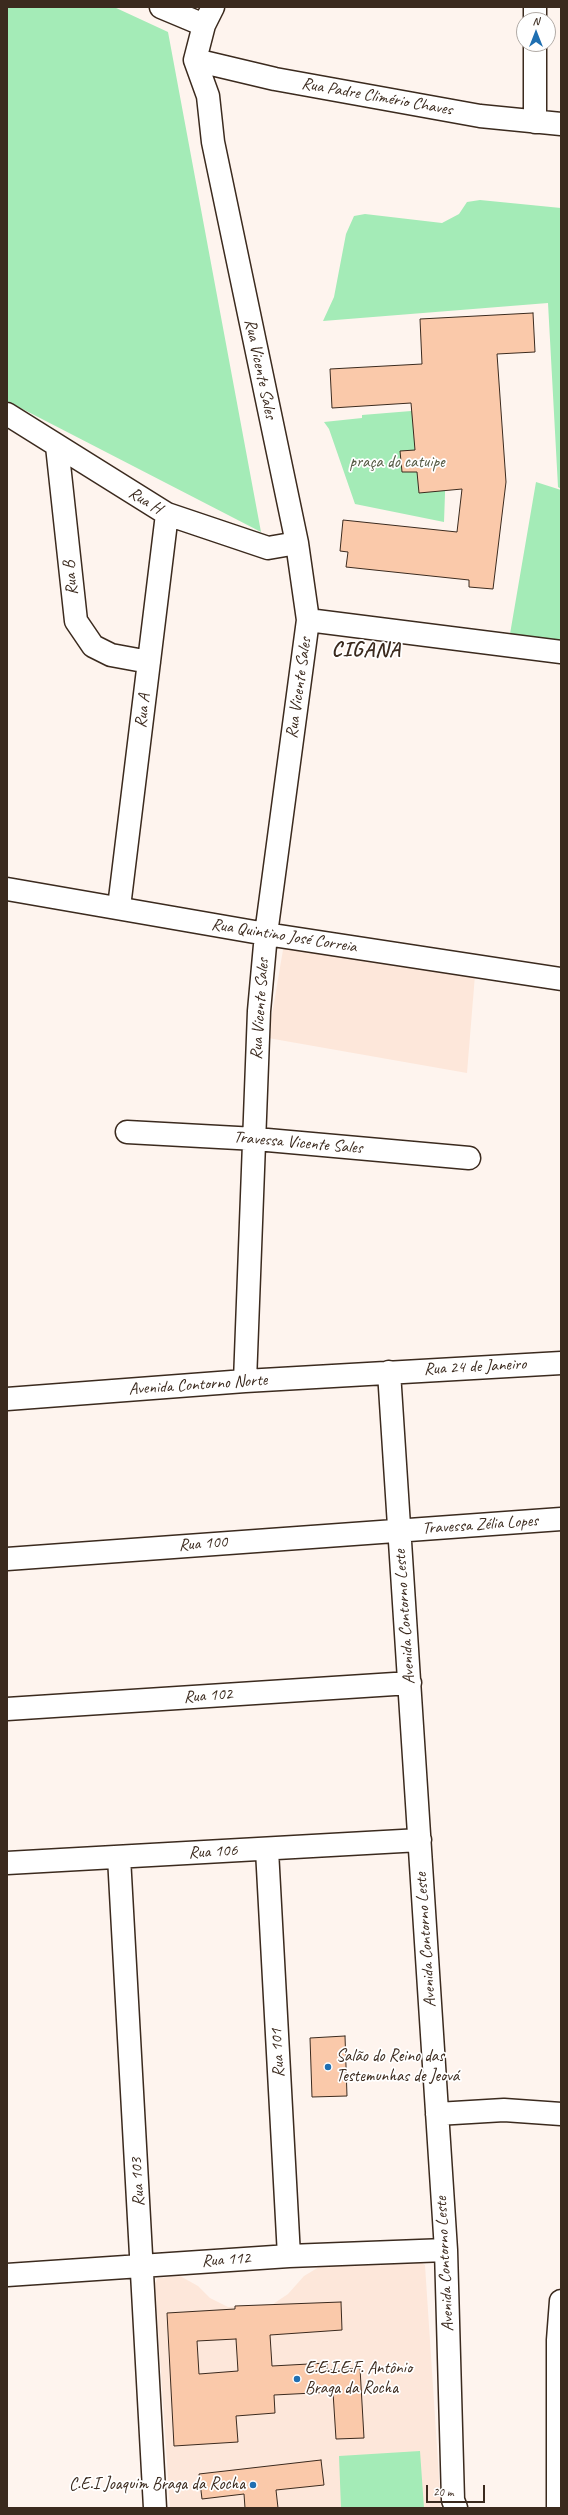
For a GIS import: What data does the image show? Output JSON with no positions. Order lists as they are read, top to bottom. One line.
{"streets":{"street":["Rua Padre Climério Chaves","Rua Vicente Sales","Rua H","Rua B","Rua A","Rua Quintino José Correia","Travessa Vicente Sales","Rua 24 de Janeiro","Avenida Contorno Norte","Travessa Zélia Lopes","Rua 100","Avenida Contorno Leste","Rua 102","Rua 106","Rua 101","Rua 103","Rua 112"]},"crossings":[["Rua Padre Climério Chaves","Rua Vicente Sales"],["Rua Vicente Sales","Rua H"],["Rua Vicente Sales","Rua Quintino José Correia"],["Rua Vicente Sales","Travessa Vicente Sales"],["Rua Vicente Sales","Avenida Contorno Norte"],["Rua H","Rua B"],["Rua H","Rua A"],["Rua B","Rua A"],["Rua A","Rua Quintino José Correia"],["Rua 24 de Janeiro","Avenida Contorno Norte"],["Rua 24 de Janeiro","Avenida Contorno Leste"],["Avenida Contorno Norte","Avenida Contorno Leste"],["Travessa Zélia Lopes","Rua 100"],["Travessa Zélia Lopes","Avenida Contorno Leste"],["Rua 100","Avenida Contorno Leste"],["Avenida Contorno Leste","Rua 102"],["Avenida Contorno Leste","Rua 106"],["Avenida Contorno Leste","Rua 112"],["Rua 106","Rua 101"],["Rua 106","Rua 103"],["Rua 101","Rua 112"],["Rua 103","Rua 112"]],"districts":["CIGANA"],"parks":["praça do catuipe"],"places":["Salão do Reino das Testemunhas de Jeová","E.E.I.E.F. Antônio Braga da Rocha","C.E.I Joaquim Braga da Rocha"],"scale_bar":"20 m","north":"top"}
